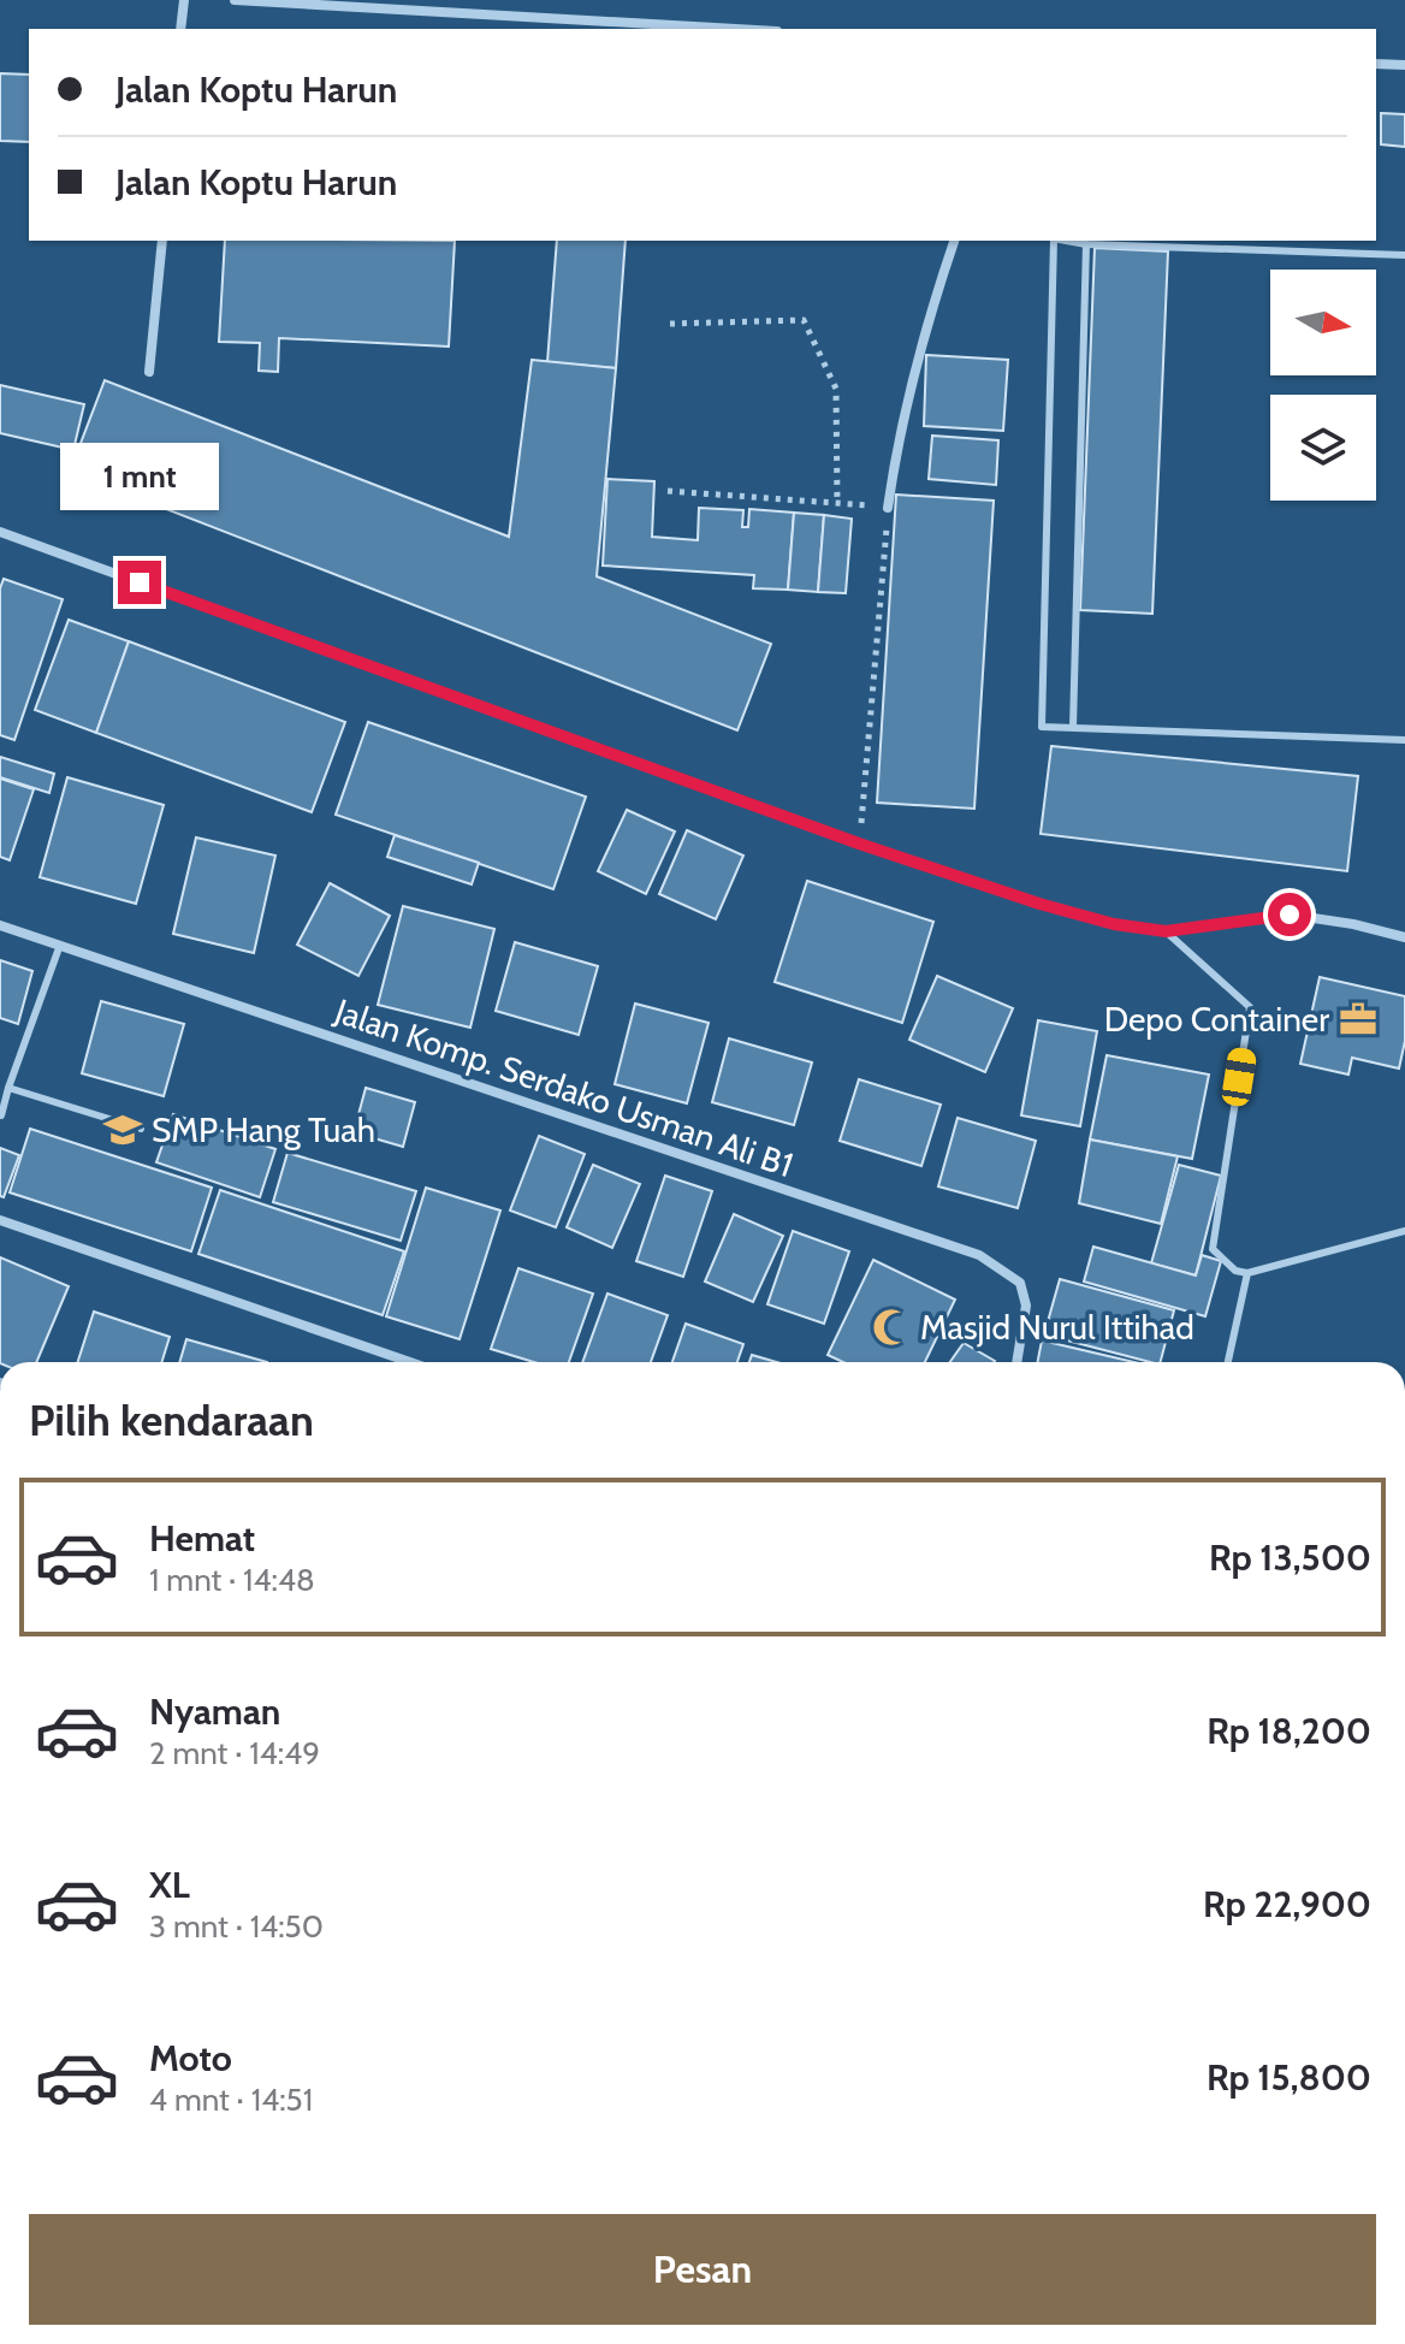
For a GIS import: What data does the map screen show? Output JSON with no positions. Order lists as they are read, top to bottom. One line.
{"streets":{"street":["Jalan Komp. Serdako Usman Ali B1"]},"places":{"office":["Depo Container"],"school or university":["SMP Hang Tuah"],"mosque":["Masjid Nurul Ittihad"]},"north":"right","page":{"banner":["Jalan Koptu Harun","Jalan Koptu Harun"],"bubble":"1 mnt","heading":"Pilih kendaraan","list":[{"name":"Hemat","note":"1 mnt · 14:48","value":"Rp 13,500"},{"name":"Nyaman","note":"2 mnt · 14:49","value":"Rp 18,200"},{"name":"XL","note":"3 mnt · 14:50","value":"Rp 22,900"},{"name":"Moto","note":"4 mnt · 14:51","value":"Rp 15,800"}],"buttons":"Pesan"}}
